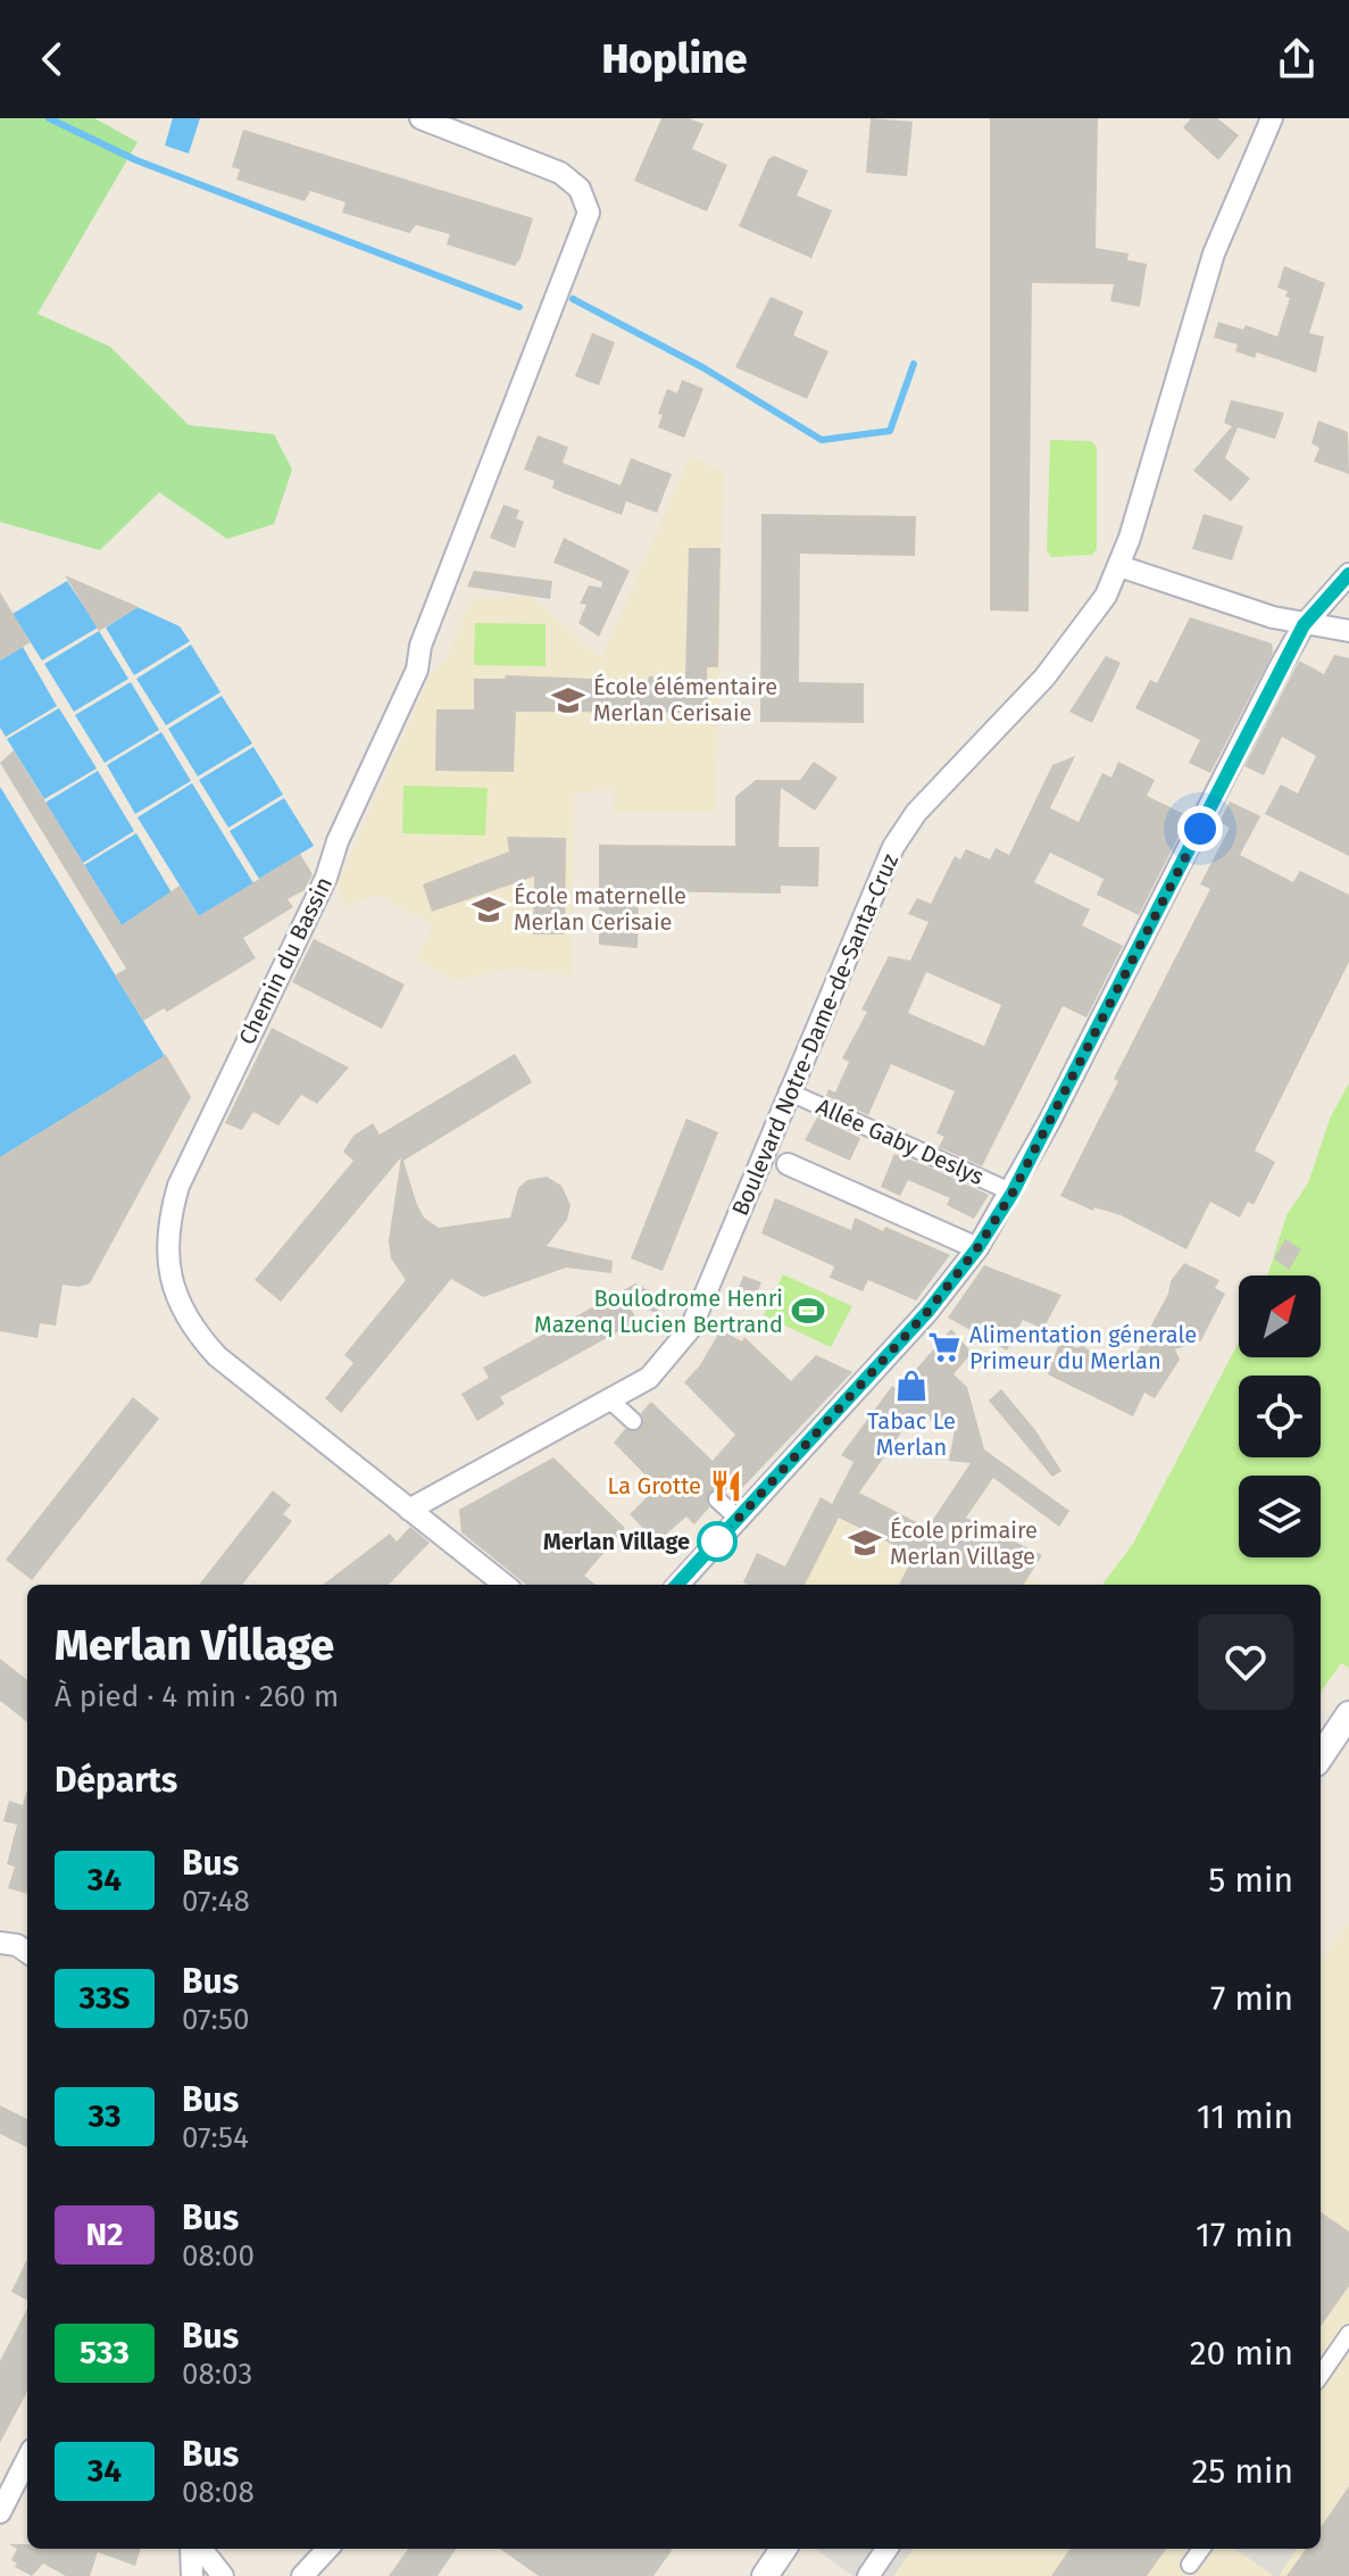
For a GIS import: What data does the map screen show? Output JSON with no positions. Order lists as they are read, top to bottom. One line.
{"streets":{"street":["Chemin du Bassin","Boulevard Notre-Dame-de-Santa-Cruz","Allée Gaby Deslys"]},"crossings":[["Chemin du Bassin","Boulevard Notre-Dame-de-Santa-Cruz"],["Boulevard Notre-Dame-de-Santa-Cruz","Allée Gaby Deslys"]],"places":{"school or university":["École élémentaire Merlan Cerisaie","École maternelle Merlan Cerisaie","École primaire Merlan Village"],"sports":["Boulodrome Henri Mazenq Lucien Bertrand"],"supermarket":["Alimentation génerale Primeur du Merlan"],"shop":["Tabac Le Merlan"],"restaurant":["La Grotte"],"other":["Merlan Village"]},"lines":["bus line 34"],"north":"top right","page":{"header":"Hopline","heading":[["Merlan Village","À pied · 4 min · 260 m"],"Départs"],"list":[{"mark":"34","name":"Bus","note":"07:48","value":"5 min"},{"mark":"33S","name":"Bus","note":"07:50","value":"7 min"},{"mark":"33","name":"Bus","note":"07:54","value":"11 min"},{"mark":"N2","name":"Bus","note":"08:00","value":"17 min"},{"mark":"533","name":"Bus","note":"08:03","value":"20 min"},{"mark":"34","name":"Bus","note":"08:08","value":"25 min"}]}}
